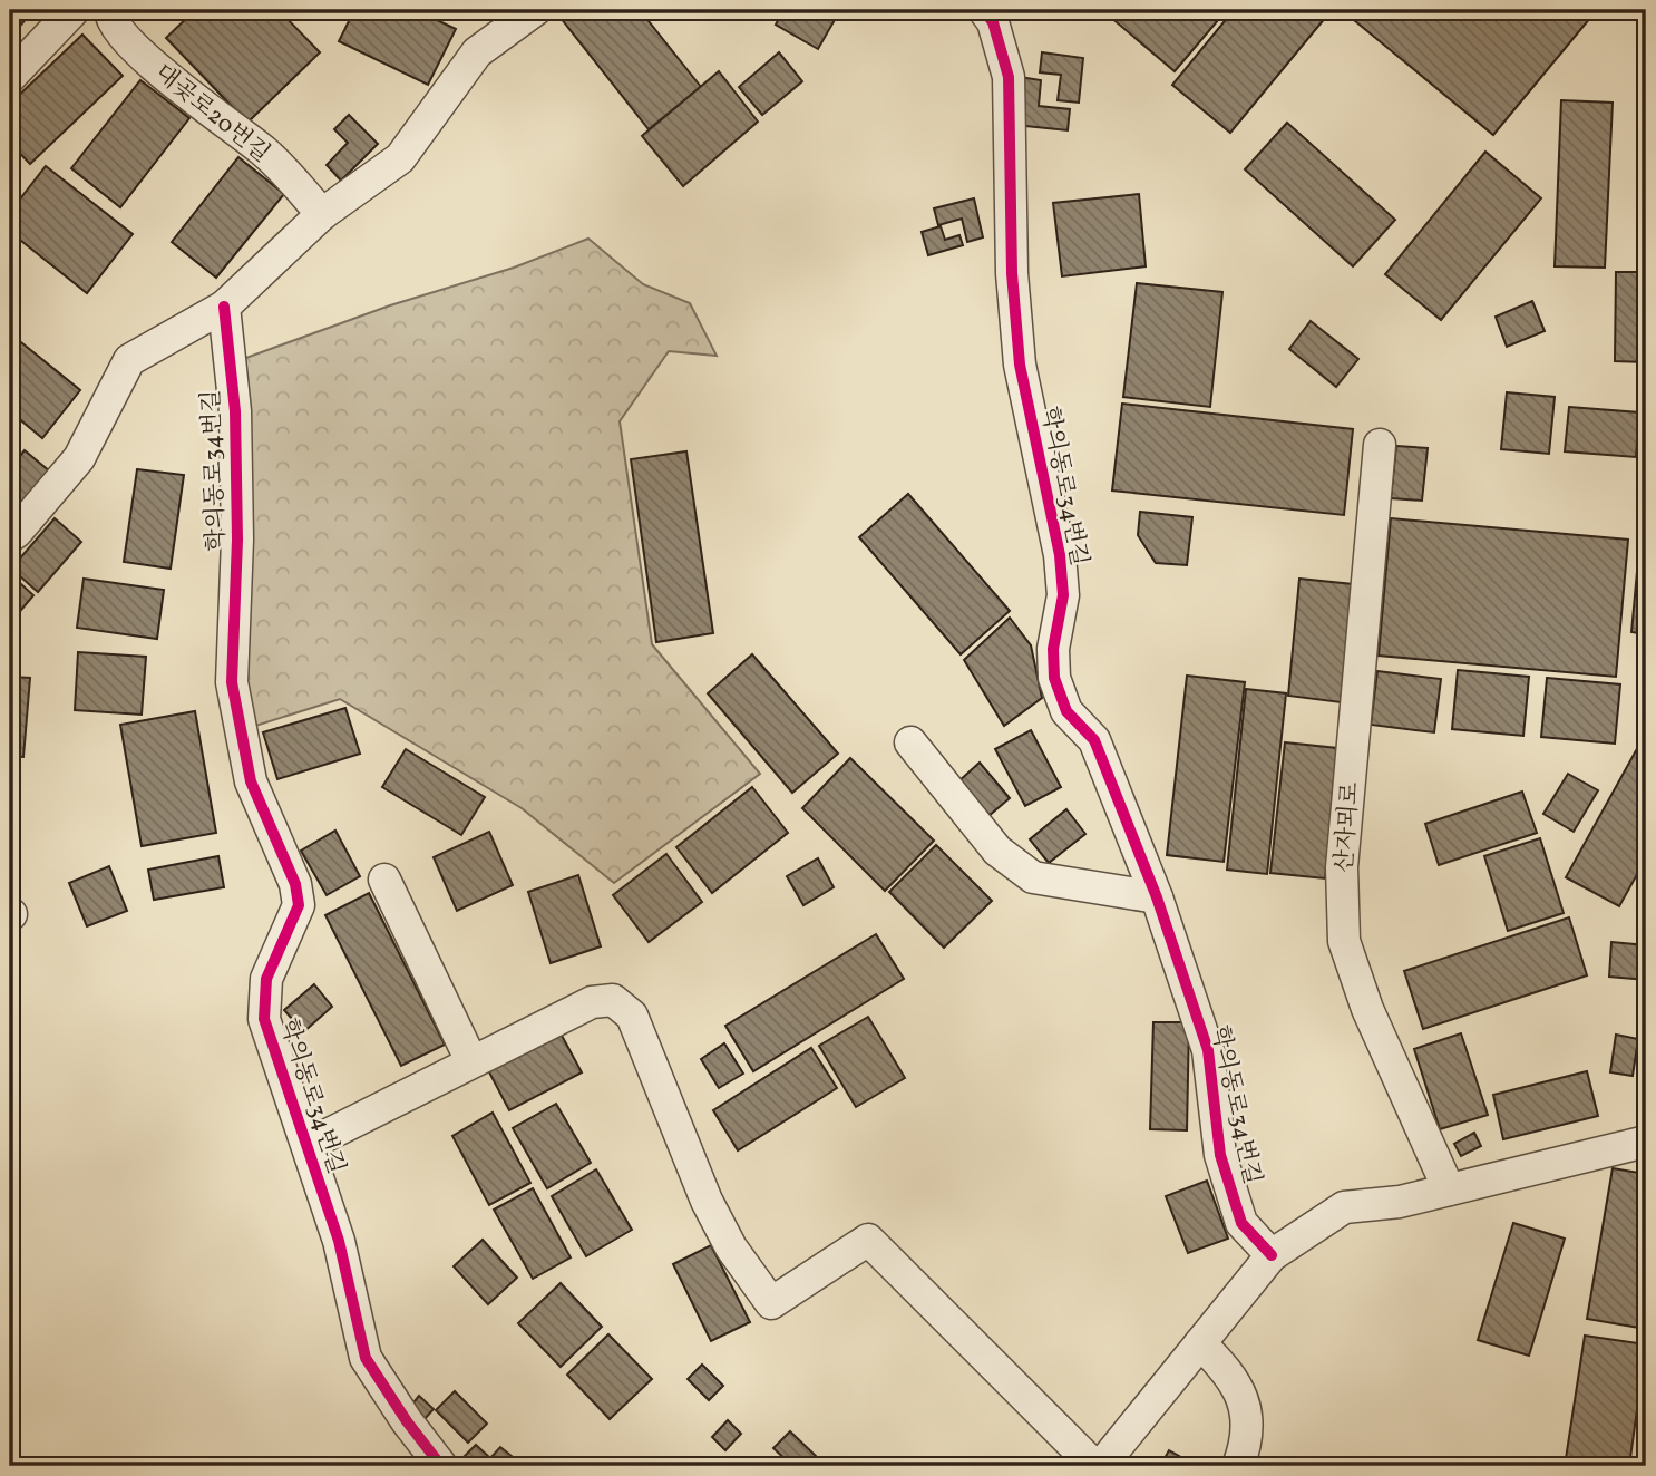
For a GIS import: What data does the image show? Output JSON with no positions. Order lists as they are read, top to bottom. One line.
{"streets":{"street":["대곶로20번길","학의동로34번길","산자뫼로"]}}
